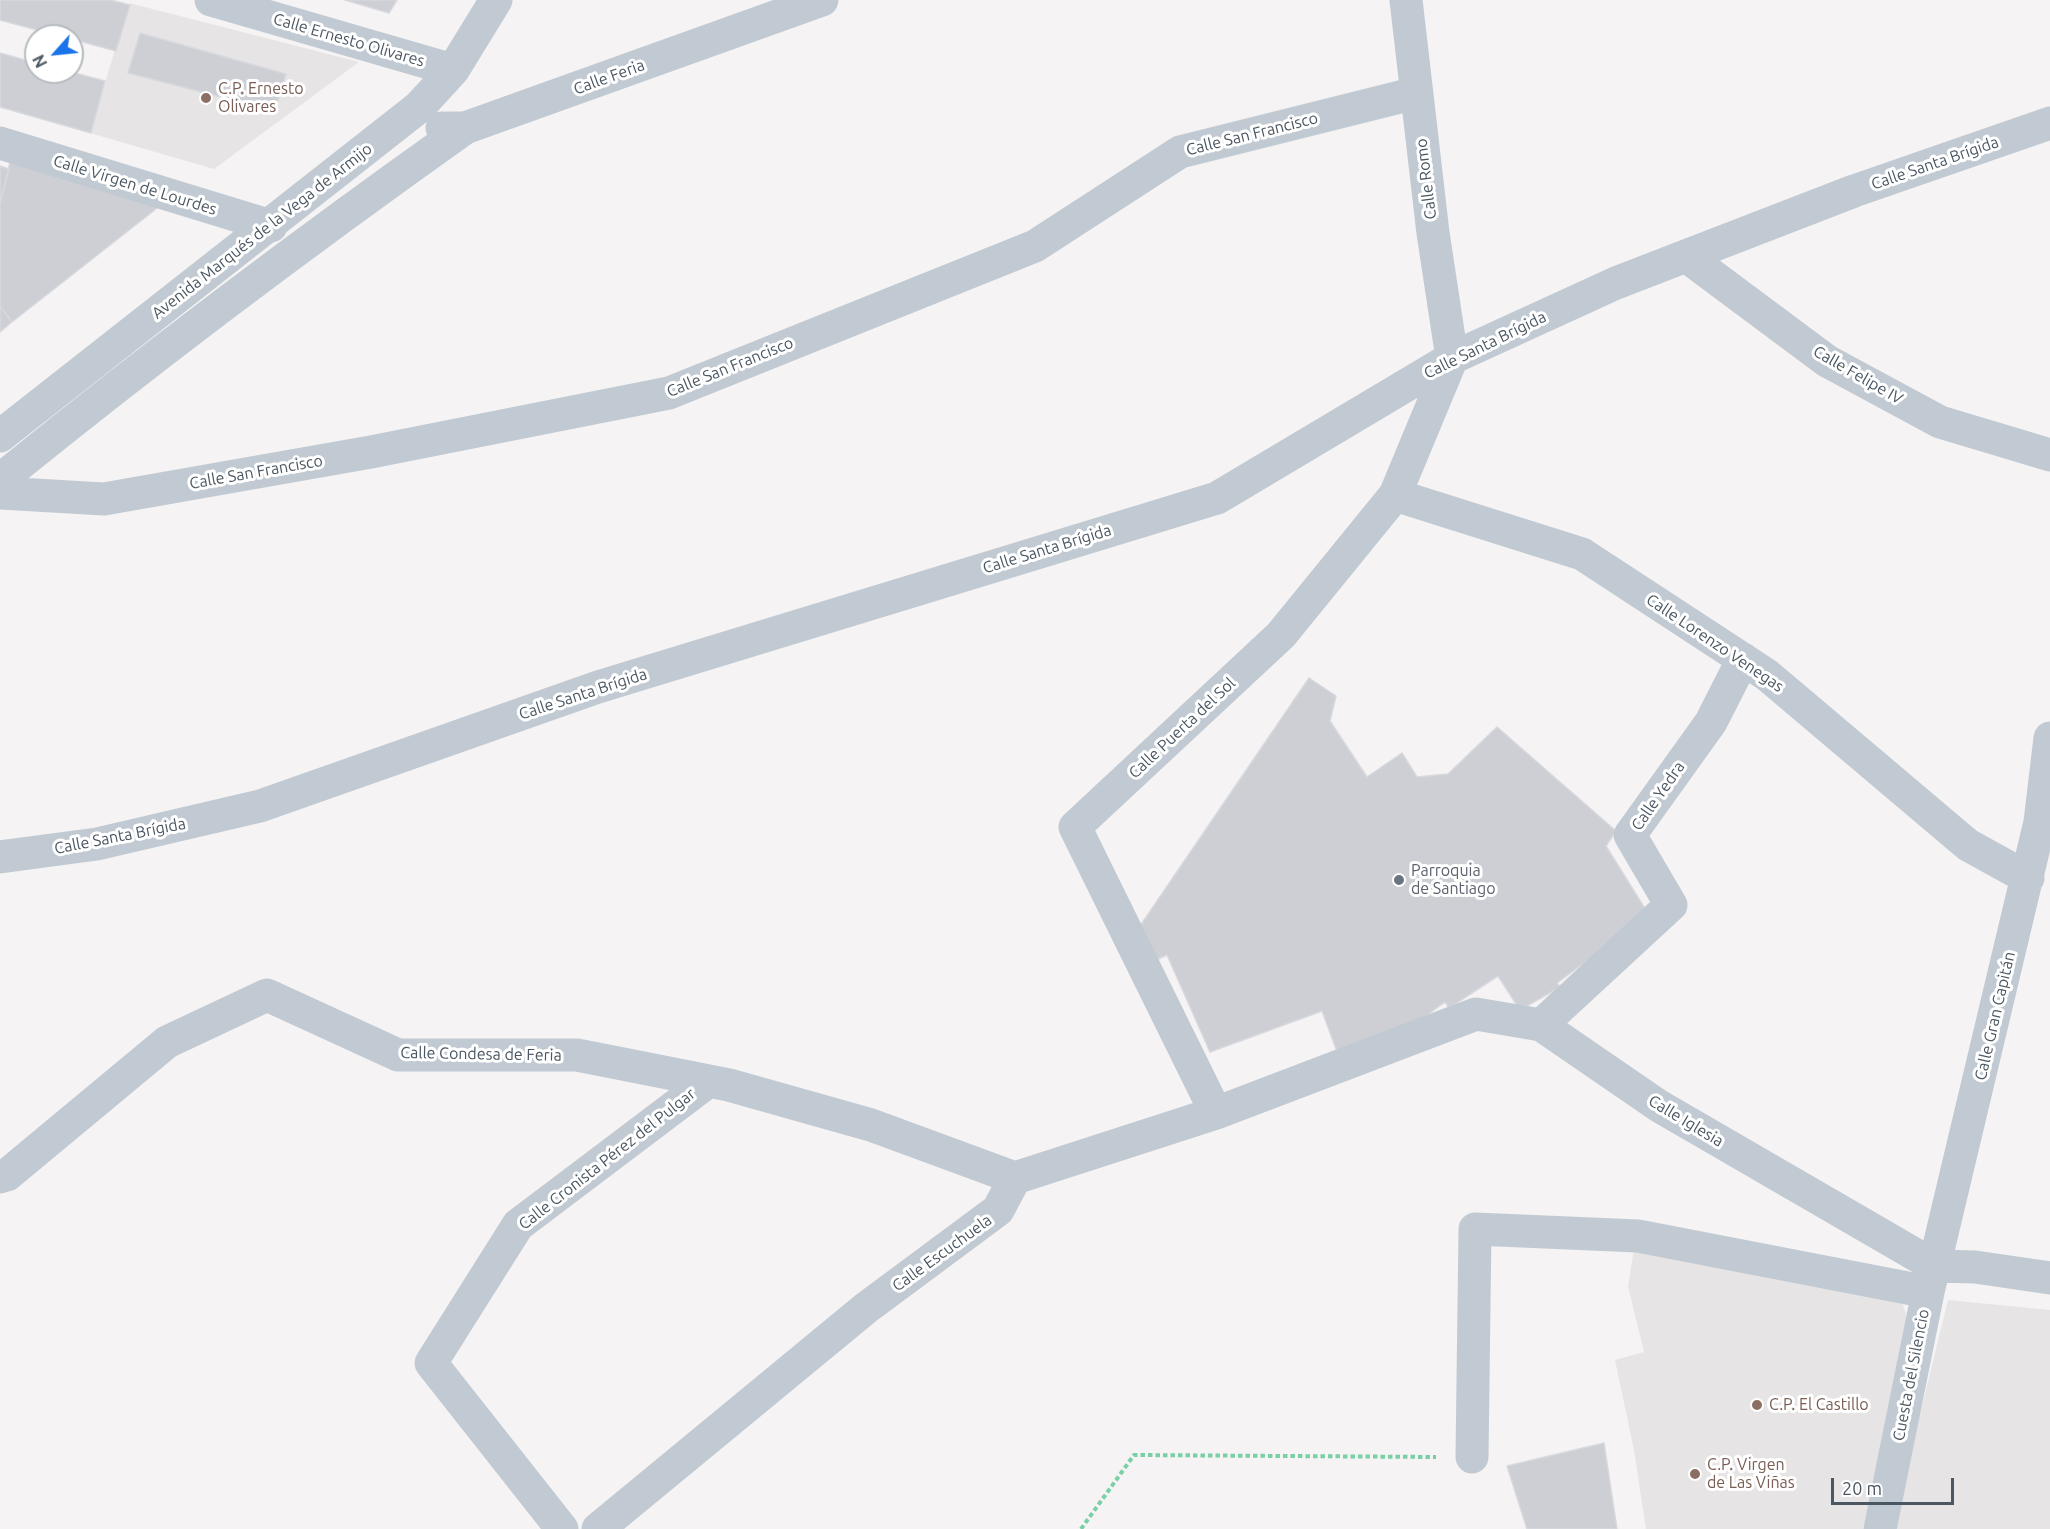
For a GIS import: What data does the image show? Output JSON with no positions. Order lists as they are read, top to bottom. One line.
{"streets":{"street":["Calle Ernesto Olivares","Calle Feria","Calle San Francisco","Calle Santa Brígida","Calle Romo","Calle Virgen de Lourdes","Avenida Marqués de la Vega de Armijo","Calle Felipe IV","Calle Lorenzo Venegas","Calle Puerta del Sol","Calle Yedra","Calle Gran Capitán","Calle Condesa de Feria","Calle Iglesia","Calle Cronista Pérez del Pulgar","Calle Escuchuela","Cuesta del Silencio"]},"crossings":[["Calle Ernesto Olivares","Avenida Marqués de la Vega de Armijo"],["Calle Feria","Avenida Marqués de la Vega de Armijo"],["Calle San Francisco","Calle Romo"],["Calle Santa Brígida","Calle Romo"],["Calle Santa Brígida","Calle Felipe IV"],["Calle Santa Brígida","Calle Puerta del Sol"],["Calle Romo","Calle Puerta del Sol"],["Calle Virgen de Lourdes","Avenida Marqués de la Vega de Armijo"],["Calle Lorenzo Venegas","Calle Puerta del Sol"],["Calle Lorenzo Venegas","Calle Yedra"],["Calle Lorenzo Venegas","Calle Gran Capitán"],["Calle Puerta del Sol","Calle Iglesia"],["Calle Yedra","Calle Iglesia"],["Calle Gran Capitán","Calle Iglesia"],["Calle Gran Capitán","Cuesta del Silencio"],["Calle Condesa de Feria","Calle Cronista Pérez del Pulgar"],["Calle Condesa de Feria","Calle Escuchuela"],["Calle Iglesia","Cuesta del Silencio"]],"places":["C.P. Ernesto Olivares","Parroquia de Santiago","C.P. El Castillo","C.P. Virgen de Las Viñas"],"scale_bar":"20 m","north":"bottom left"}
